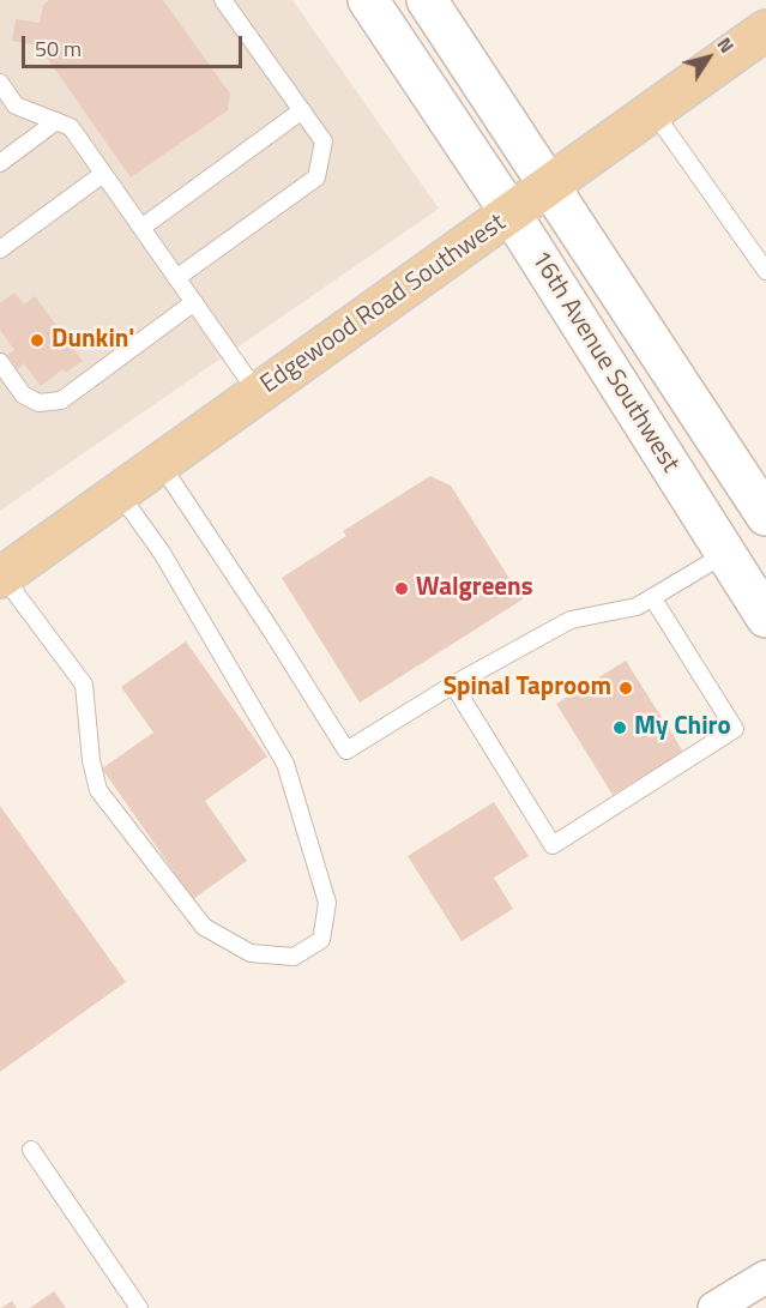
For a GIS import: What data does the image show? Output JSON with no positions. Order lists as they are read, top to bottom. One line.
{"streets":{"main road":["Edgewood Road Southwest","16th Avenue Southwest"]},"crossings":[["Edgewood Road Southwest","16th Avenue Southwest"]],"places":["Dunkin'","Walgreens","Spinal Taproom","My Chiro"],"scale_bar":"50 m","north":"top right"}
